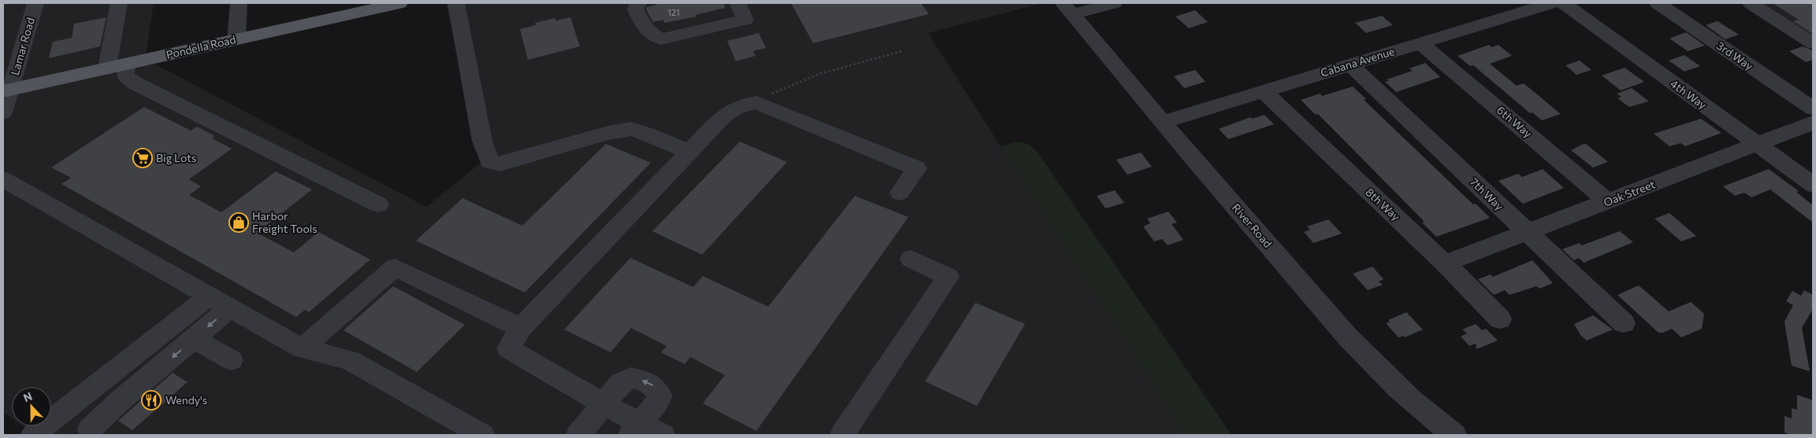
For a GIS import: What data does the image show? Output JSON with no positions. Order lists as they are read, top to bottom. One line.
{"streets":{"main road":["Pondella Road"],"street":["Lamar Road","3rd Way","Cabana Avenue","4th Way","6th Way","Oak Street","7th Way","8th Way","River Road"]},"crossings":[["Lamar Road","Pondella Road"],["Cabana Avenue","6th Way"],["Cabana Avenue","7th Way"],["Cabana Avenue","8th Way"],["Cabana Avenue","River Road"],["4th Way","Oak Street"],["6th Way","Oak Street"],["Oak Street","7th Way"],["Oak Street","8th Way"]],"places":{"supermarket":["Big Lots"],"shop":["Harbor Freight Tools"],"restaurant":["Wendy's"]},"house_numbers":["121"],"north":"top"}
